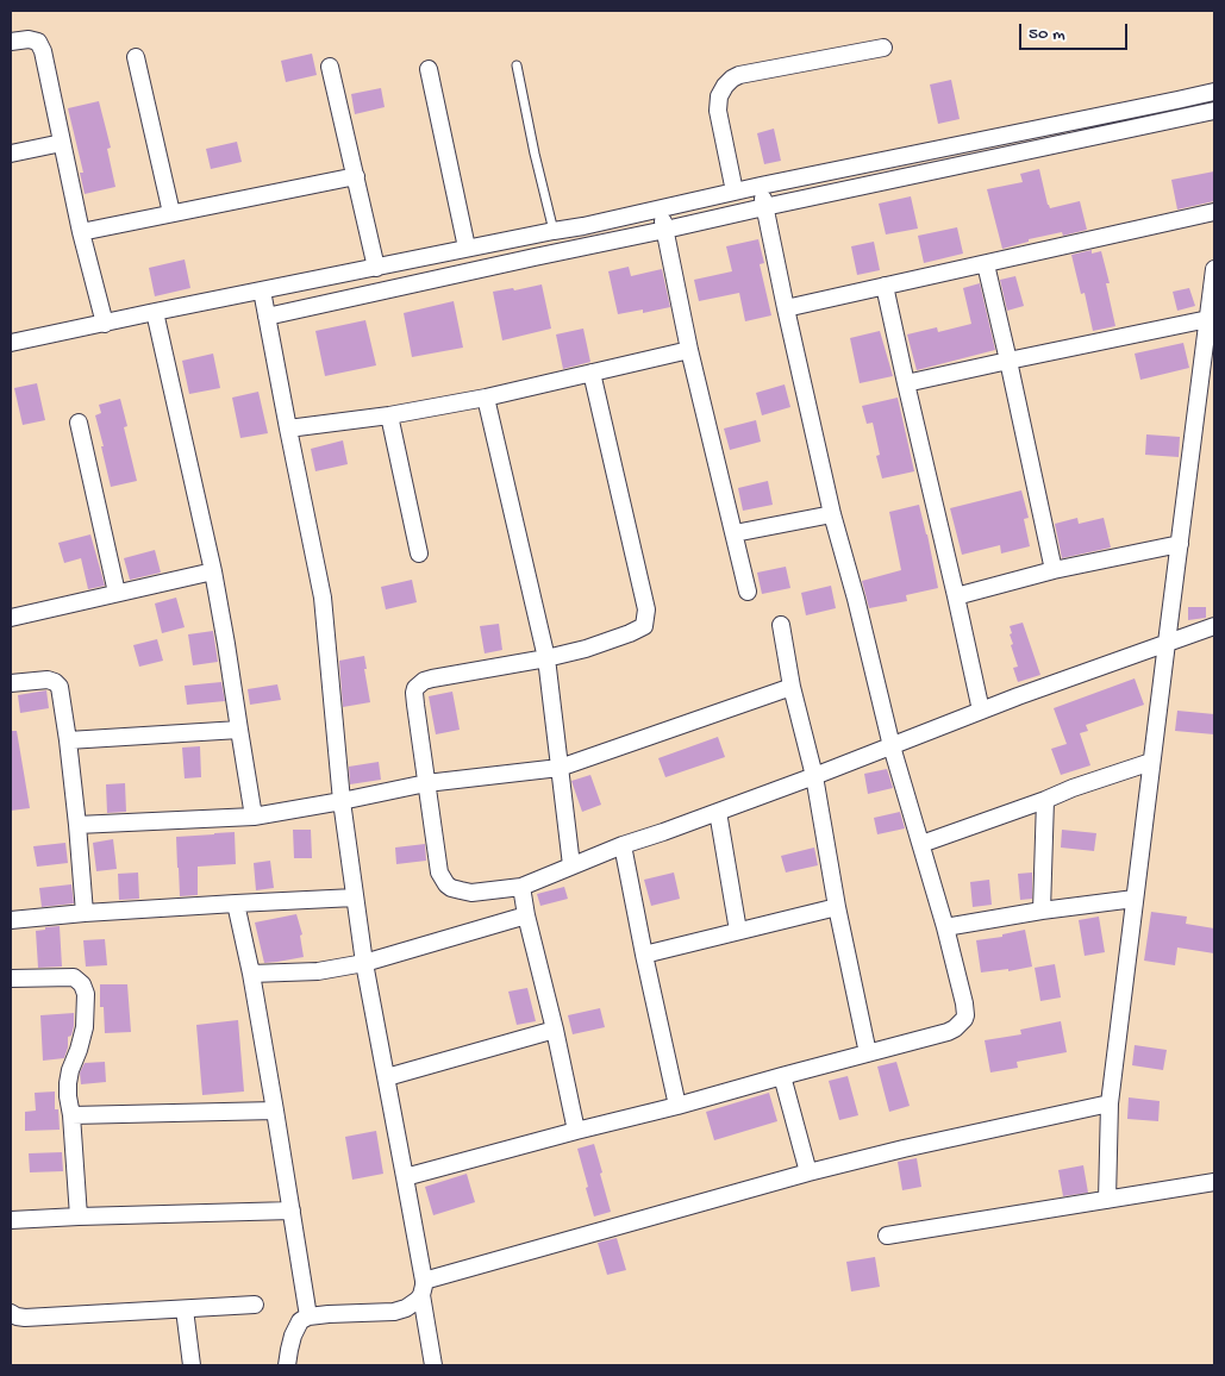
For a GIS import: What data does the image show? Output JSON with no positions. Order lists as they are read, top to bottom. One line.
{"scale_bar":"50 m"}
